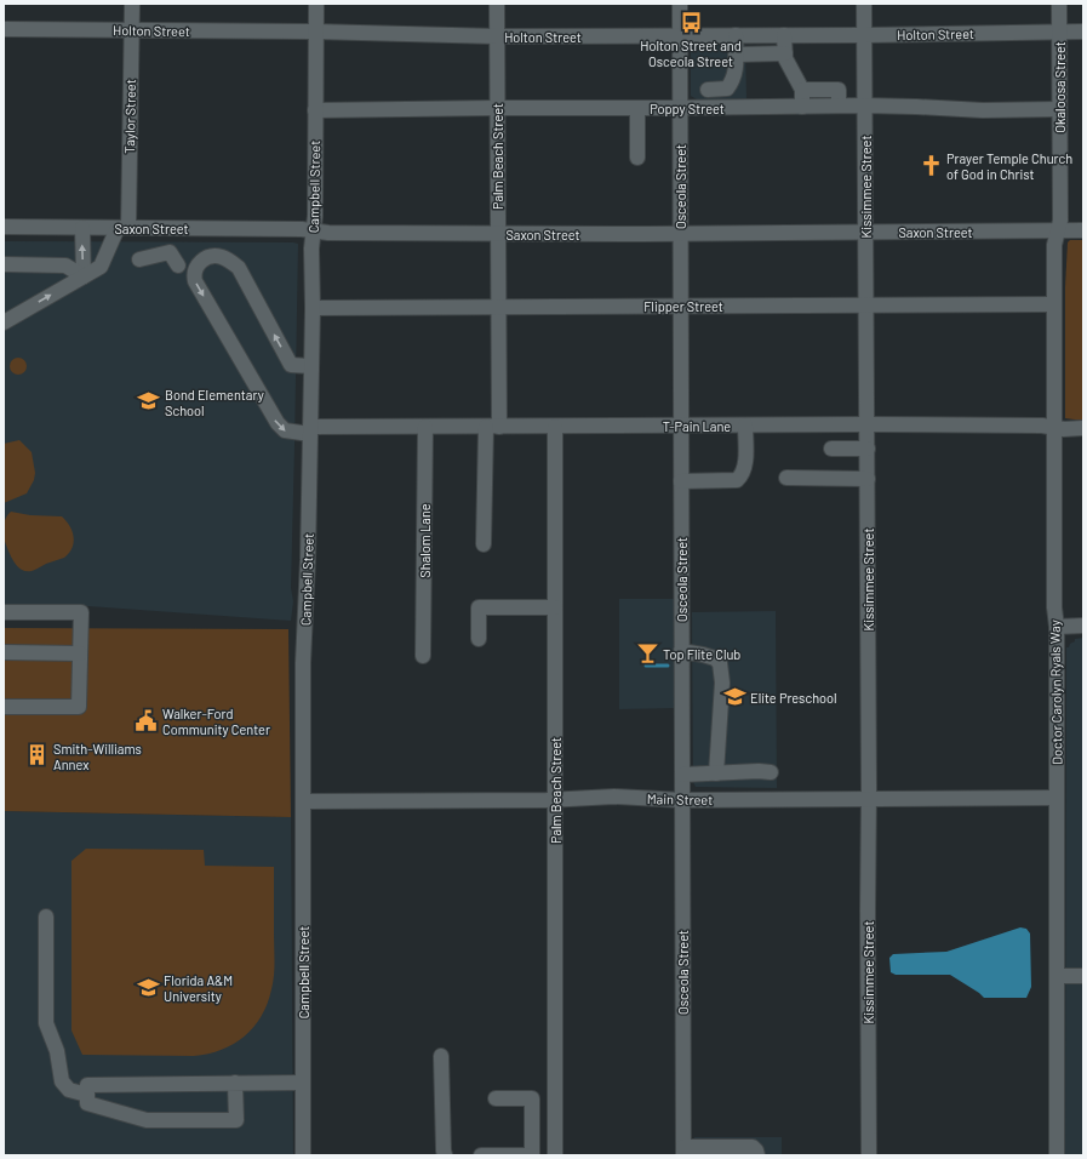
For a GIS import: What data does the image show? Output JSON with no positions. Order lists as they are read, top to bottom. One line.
{"streets":{"street":["Holton Street","Okaloosa Street","Poppy Street","Taylor Street","Palm Beach Street","Campbell Street","Osceola Street","Kissimmee Street","Saxon Street","Flipper Street","T-Pain Lane","Shalom Lane","Doctor Carolyn Ryals Way","Main Street"]},"crossings":[["Holton Street","Okaloosa Street"],["Holton Street","Taylor Street"],["Holton Street","Palm Beach Street"],["Holton Street","Campbell Street"],["Holton Street","Osceola Street"],["Holton Street","Kissimmee Street"],["Okaloosa Street","Poppy Street"],["Okaloosa Street","Saxon Street"],["Okaloosa Street","Doctor Carolyn Ryals Way"],["Poppy Street","Palm Beach Street"],["Poppy Street","Campbell Street"],["Poppy Street","Osceola Street"],["Poppy Street","Kissimmee Street"],["Taylor Street","Saxon Street"],["Palm Beach Street","Saxon Street"],["Palm Beach Street","Flipper Street"],["Palm Beach Street","T-Pain Lane"],["Palm Beach Street","Main Street"],["Campbell Street","Saxon Street"],["Campbell Street","Flipper Street"],["Campbell Street","T-Pain Lane"],["Campbell Street","Main Street"],["Osceola Street","Saxon Street"],["Osceola Street","Flipper Street"],["Osceola Street","T-Pain Lane"],["Osceola Street","Main Street"],["Kissimmee Street","Saxon Street"],["Kissimmee Street","Flipper Street"],["Kissimmee Street","T-Pain Lane"],["Kissimmee Street","Main Street"],["Saxon Street","Doctor Carolyn Ryals Way"],["Flipper Street","Doctor Carolyn Ryals Way"],["T-Pain Lane","Shalom Lane"],["T-Pain Lane","Doctor Carolyn Ryals Way"],["Doctor Carolyn Ryals Way","Main Street"]],"places":{"bus stop":["Holton Street and Osceola Street"],"church":["Prayer Temple Church of God in Christ"],"school or university":["Bond Elementary School","Elite Preschool","Florida A&M University"],"bar":["Top Flite Club"],"public building":["Walker-Ford Community Center"],"building":["Smith-Williams Annex"]}}
